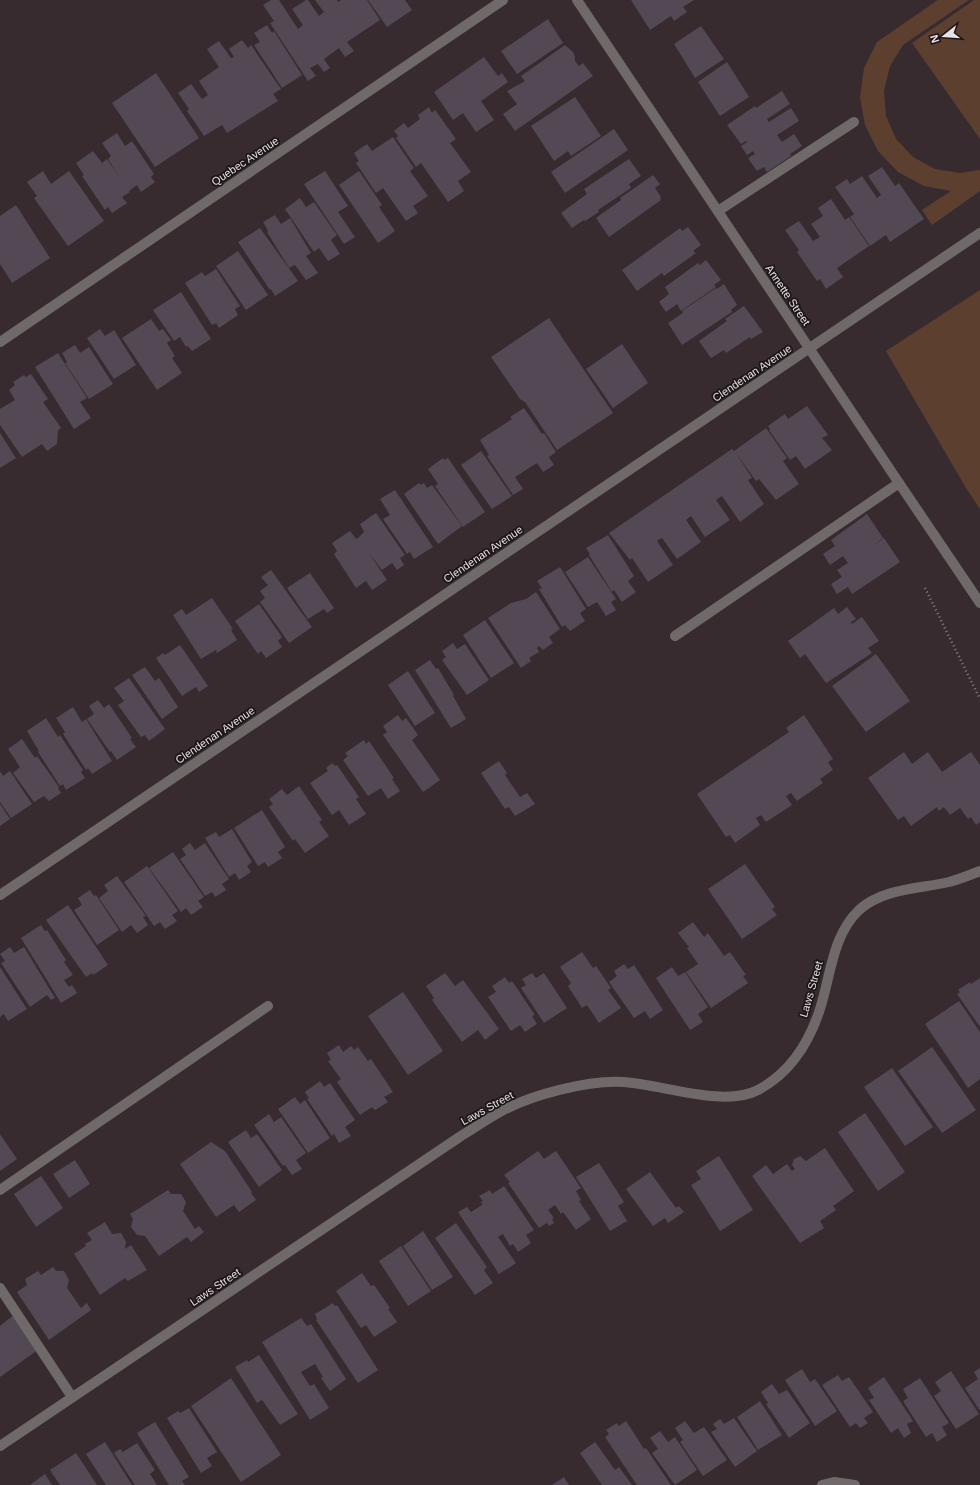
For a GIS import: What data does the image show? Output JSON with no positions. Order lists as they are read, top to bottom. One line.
{"streets":{"street":["Quebec Avenue","Annette Street","Clendenan Avenue","Laws Street"]},"crossings":[["Annette Street","Clendenan Avenue"]],"north":"left"}
